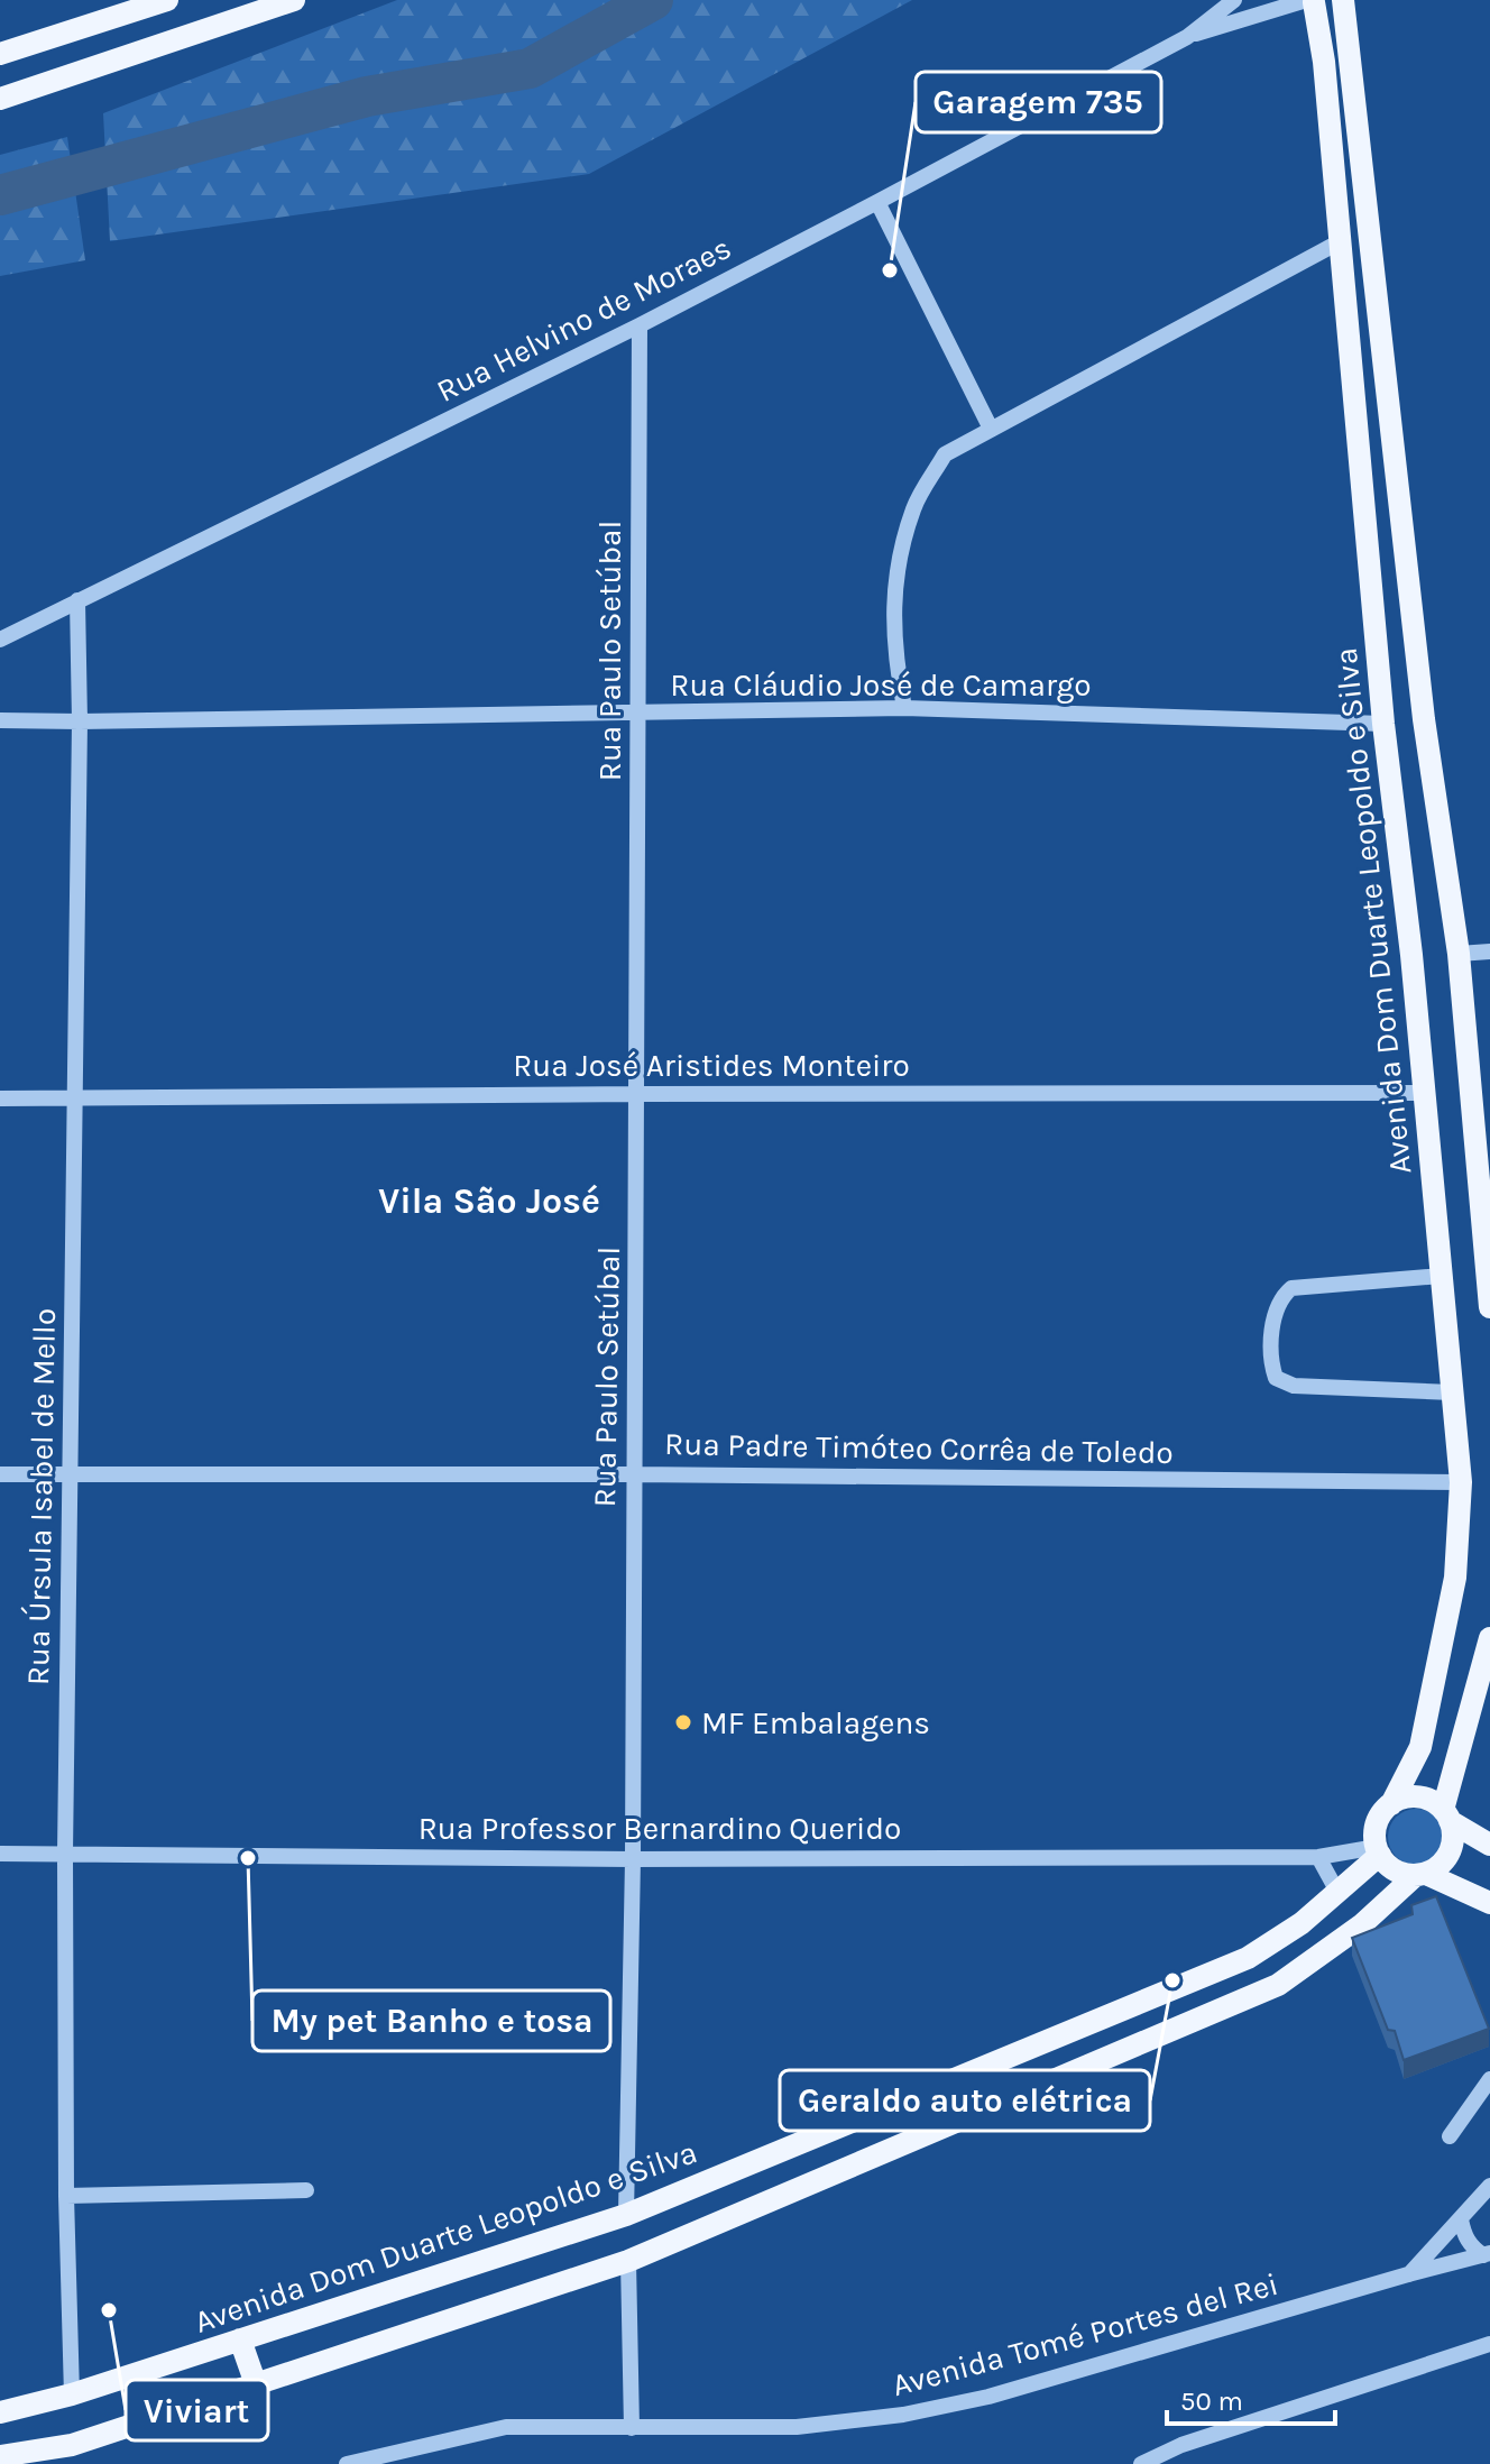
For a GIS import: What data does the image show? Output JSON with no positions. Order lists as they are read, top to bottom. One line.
{"streets":{"main road":["Avenida Dom Duarte Leopoldo e Silva"],"street":["Rua Helvino de Moraes","Rua Paulo Setúbal","Rua Cláudio José de Camargo","Rua José Aristides Monteiro","Rua Padre Timóteo Corrêa de Toledo","Rua Úrsula Isabel de Mello","Rua Professor Bernardino Querido","Avenida Tomé Portes del Rei"]},"crossings":[["Rua Helvino de Moraes","Rua Paulo Setúbal"],["Rua Helvino de Moraes","Avenida Dom Duarte Leopoldo e Silva"],["Rua Helvino de Moraes","Rua Úrsula Isabel de Mello"],["Rua Paulo Setúbal","Rua Cláudio José de Camargo"],["Rua Paulo Setúbal","Avenida Dom Duarte Leopoldo e Silva"],["Rua Paulo Setúbal","Rua José Aristides Monteiro"],["Rua Paulo Setúbal","Rua Padre Timóteo Corrêa de Toledo"],["Rua Paulo Setúbal","Rua Professor Bernardino Querido"],["Rua Cláudio José de Camargo","Avenida Dom Duarte Leopoldo e Silva"],["Rua Cláudio José de Camargo","Rua Úrsula Isabel de Mello"],["Avenida Dom Duarte Leopoldo e Silva","Rua José Aristides Monteiro"],["Avenida Dom Duarte Leopoldo e Silva","Rua Padre Timóteo Corrêa de Toledo"],["Avenida Dom Duarte Leopoldo e Silva","Rua Úrsula Isabel de Mello"],["Avenida Dom Duarte Leopoldo e Silva","Rua Professor Bernardino Querido"],["Rua José Aristides Monteiro","Rua Úrsula Isabel de Mello"],["Rua Padre Timóteo Corrêa de Toledo","Rua Úrsula Isabel de Mello"],["Rua Úrsula Isabel de Mello","Rua Professor Bernardino Querido"]],"districts":["Vila São José"],"places":["Garagem 735","MF Embalagens","My pet Banho e tosa","Geraldo auto elétrica","Viviart"],"scale_bar":"50 m"}
